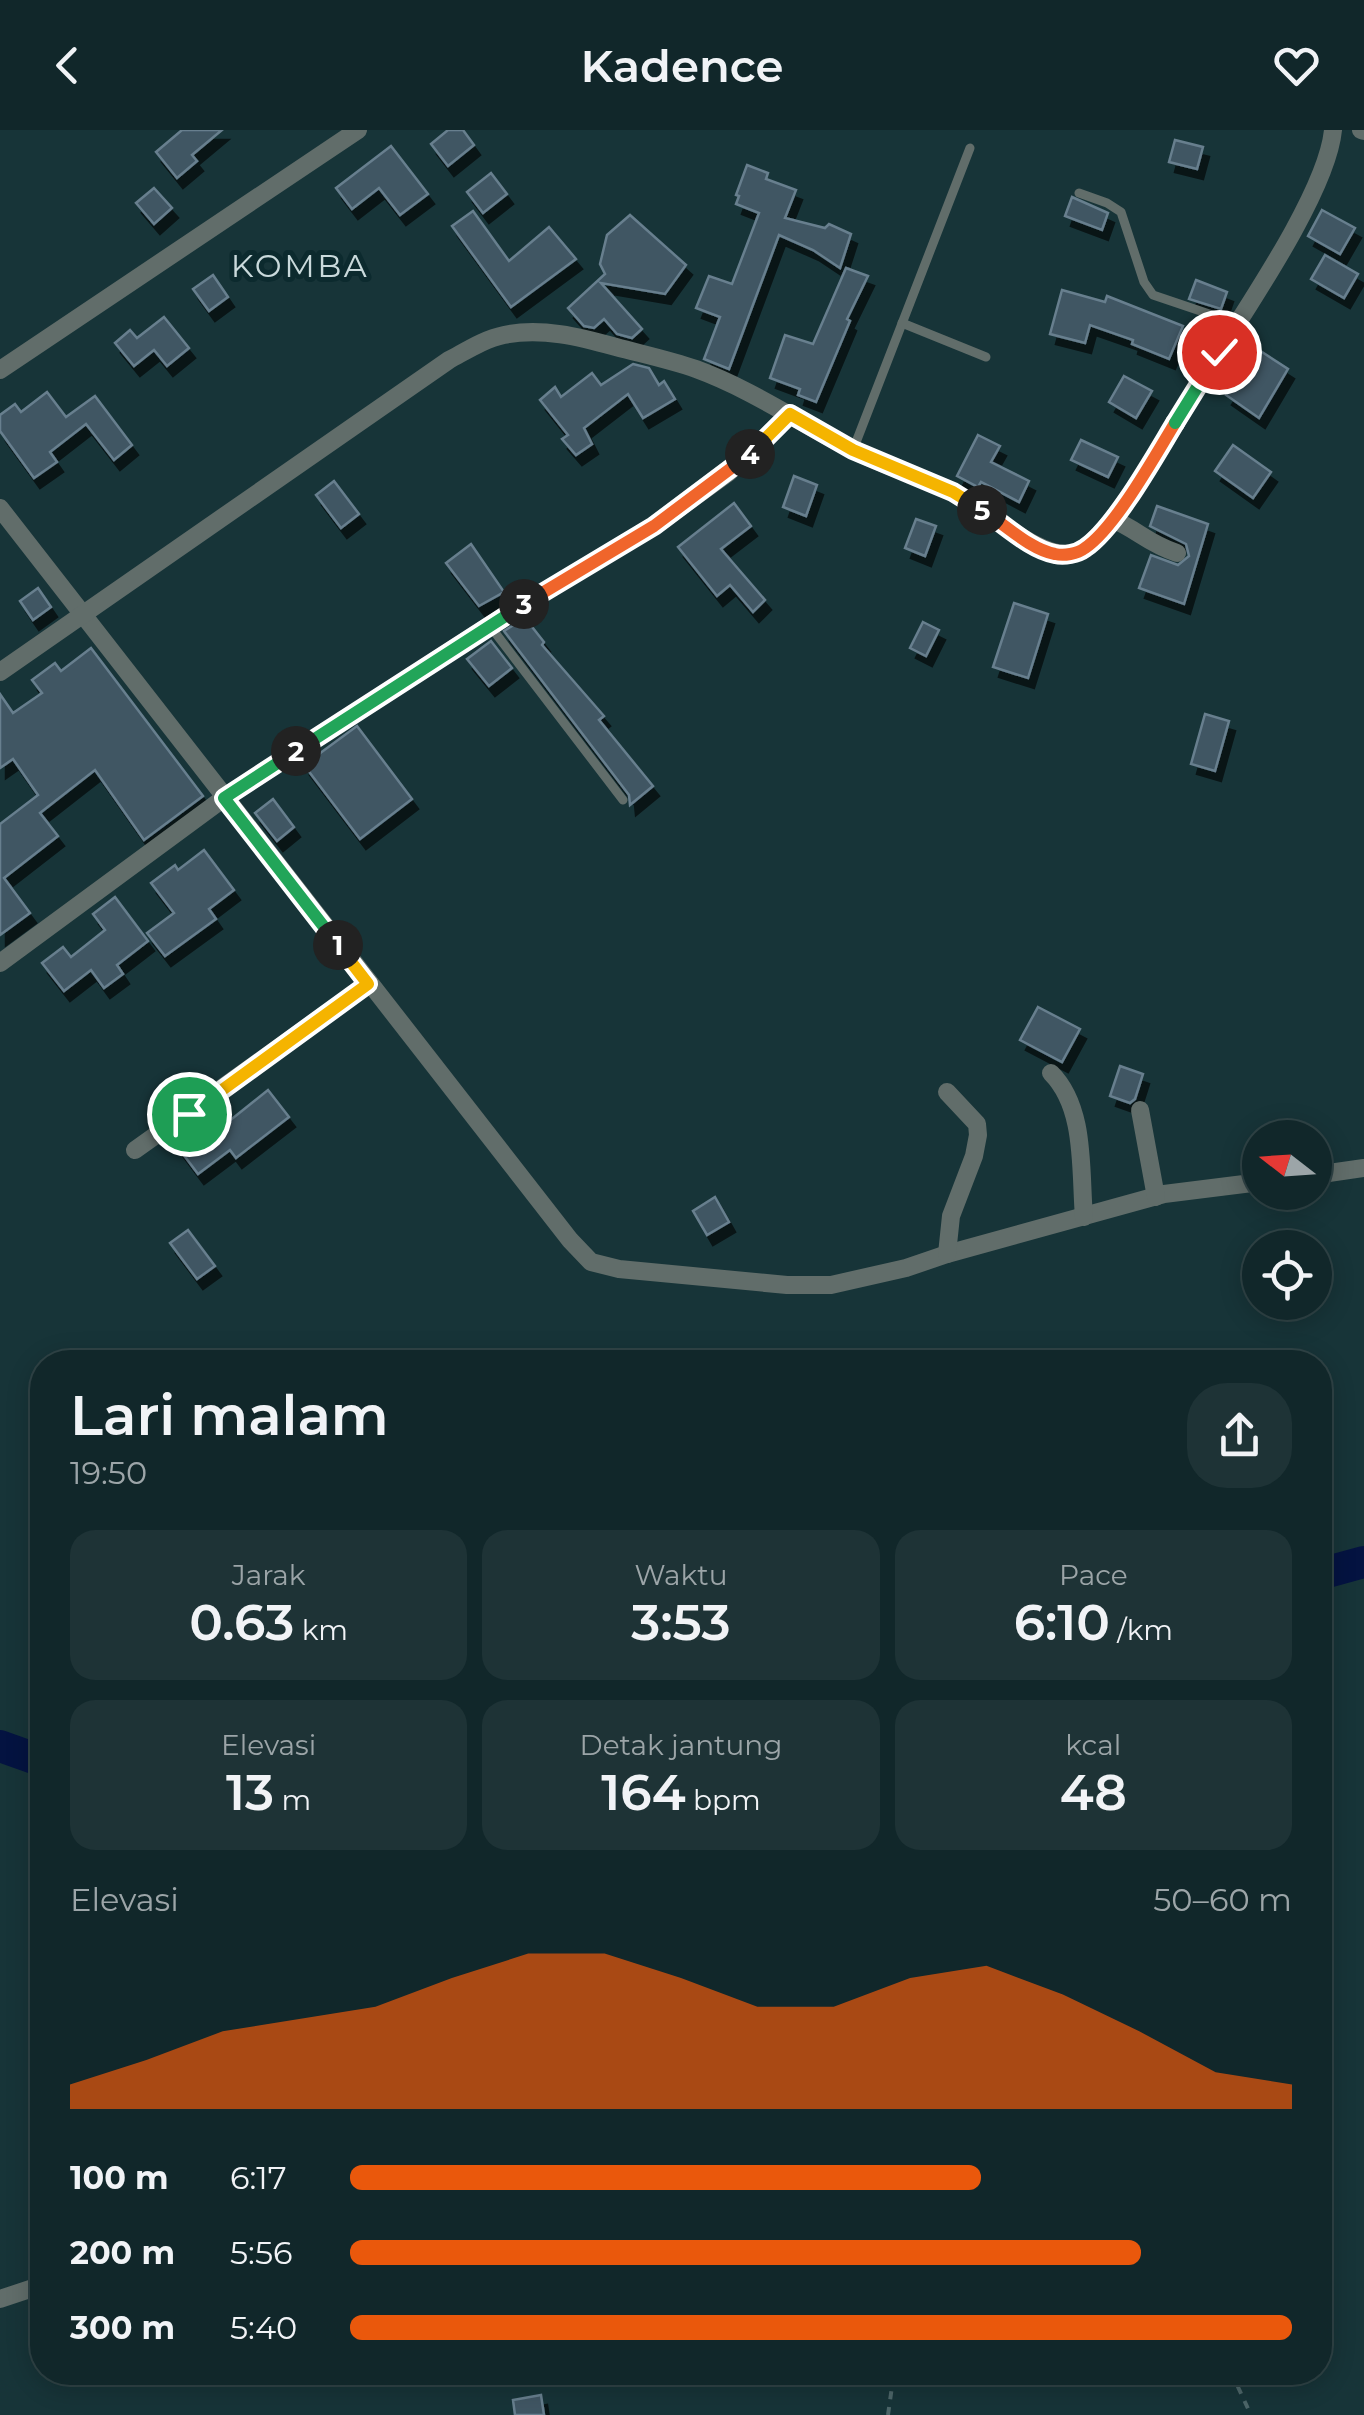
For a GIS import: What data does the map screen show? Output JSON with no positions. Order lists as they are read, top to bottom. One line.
{"districts":["KOMBA"],"north":"left","page":{"header":"Kadence","pins":["4","5","3","2","1"],"heading":["Lari malam","19:50"],"stats":[["Jarak","0.63 km"],["Waktu","3:53"],["Pace","6:10 /km"],["Elevasi","13 m"],["Detak jantung","164 bpm"],["kcal","48"]],"chart":["Elevasi","50–60 m"],"list":[{"name":"100 m","note":"6:17"},{"name":"200 m","note":"5:56"},{"name":"300 m","note":"5:40"}]}}
